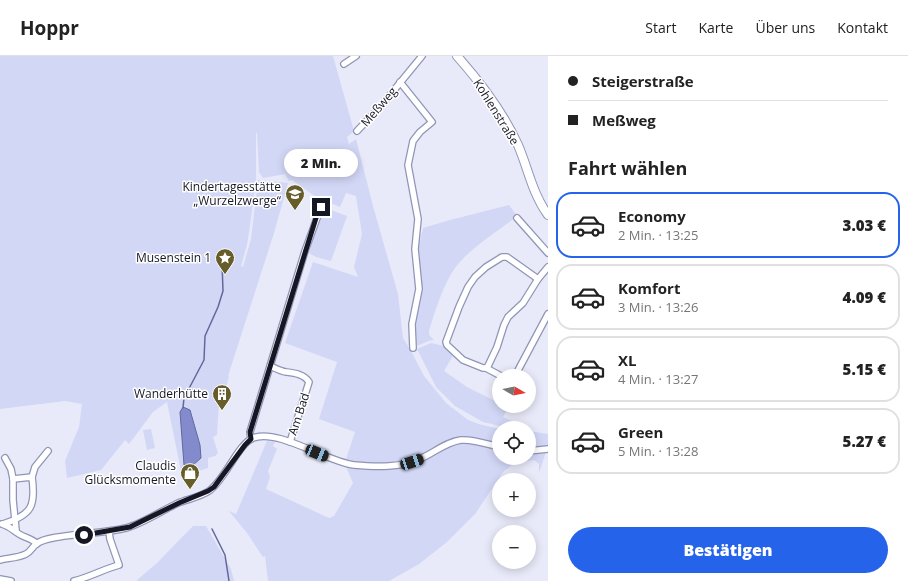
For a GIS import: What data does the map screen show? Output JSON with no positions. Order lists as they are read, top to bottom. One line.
{"streets":{"street":["Meßweg","Kohlenstraße","Am Bad"]},"places":{"school or university":["Kindertagesstätte „Wurzelzwerge“"],"place":["Musenstein 1"],"building":["Wanderhütte"],"shop":["Claudis Glücksmomente"]},"north":"right","page":{"header":"Hoppr","nav":["Start","Karte","Über uns","Kontakt"],"banner":["Steigerstraße","Meßweg"],"heading":"Fahrt wählen","bubble":"2 Min.","list":[{"name":"Economy","note":"2 Min. · 13:25","value":"3.03 €"},{"name":"Komfort","note":"3 Min. · 13:26","value":"4.09 €"},{"name":"XL","note":"4 Min. · 13:27","value":"5.15 €"},{"name":"Green","note":"5 Min. · 13:28","value":"5.27 €"}],"map_buttons":["+","−"],"buttons":"Bestätigen"}}
